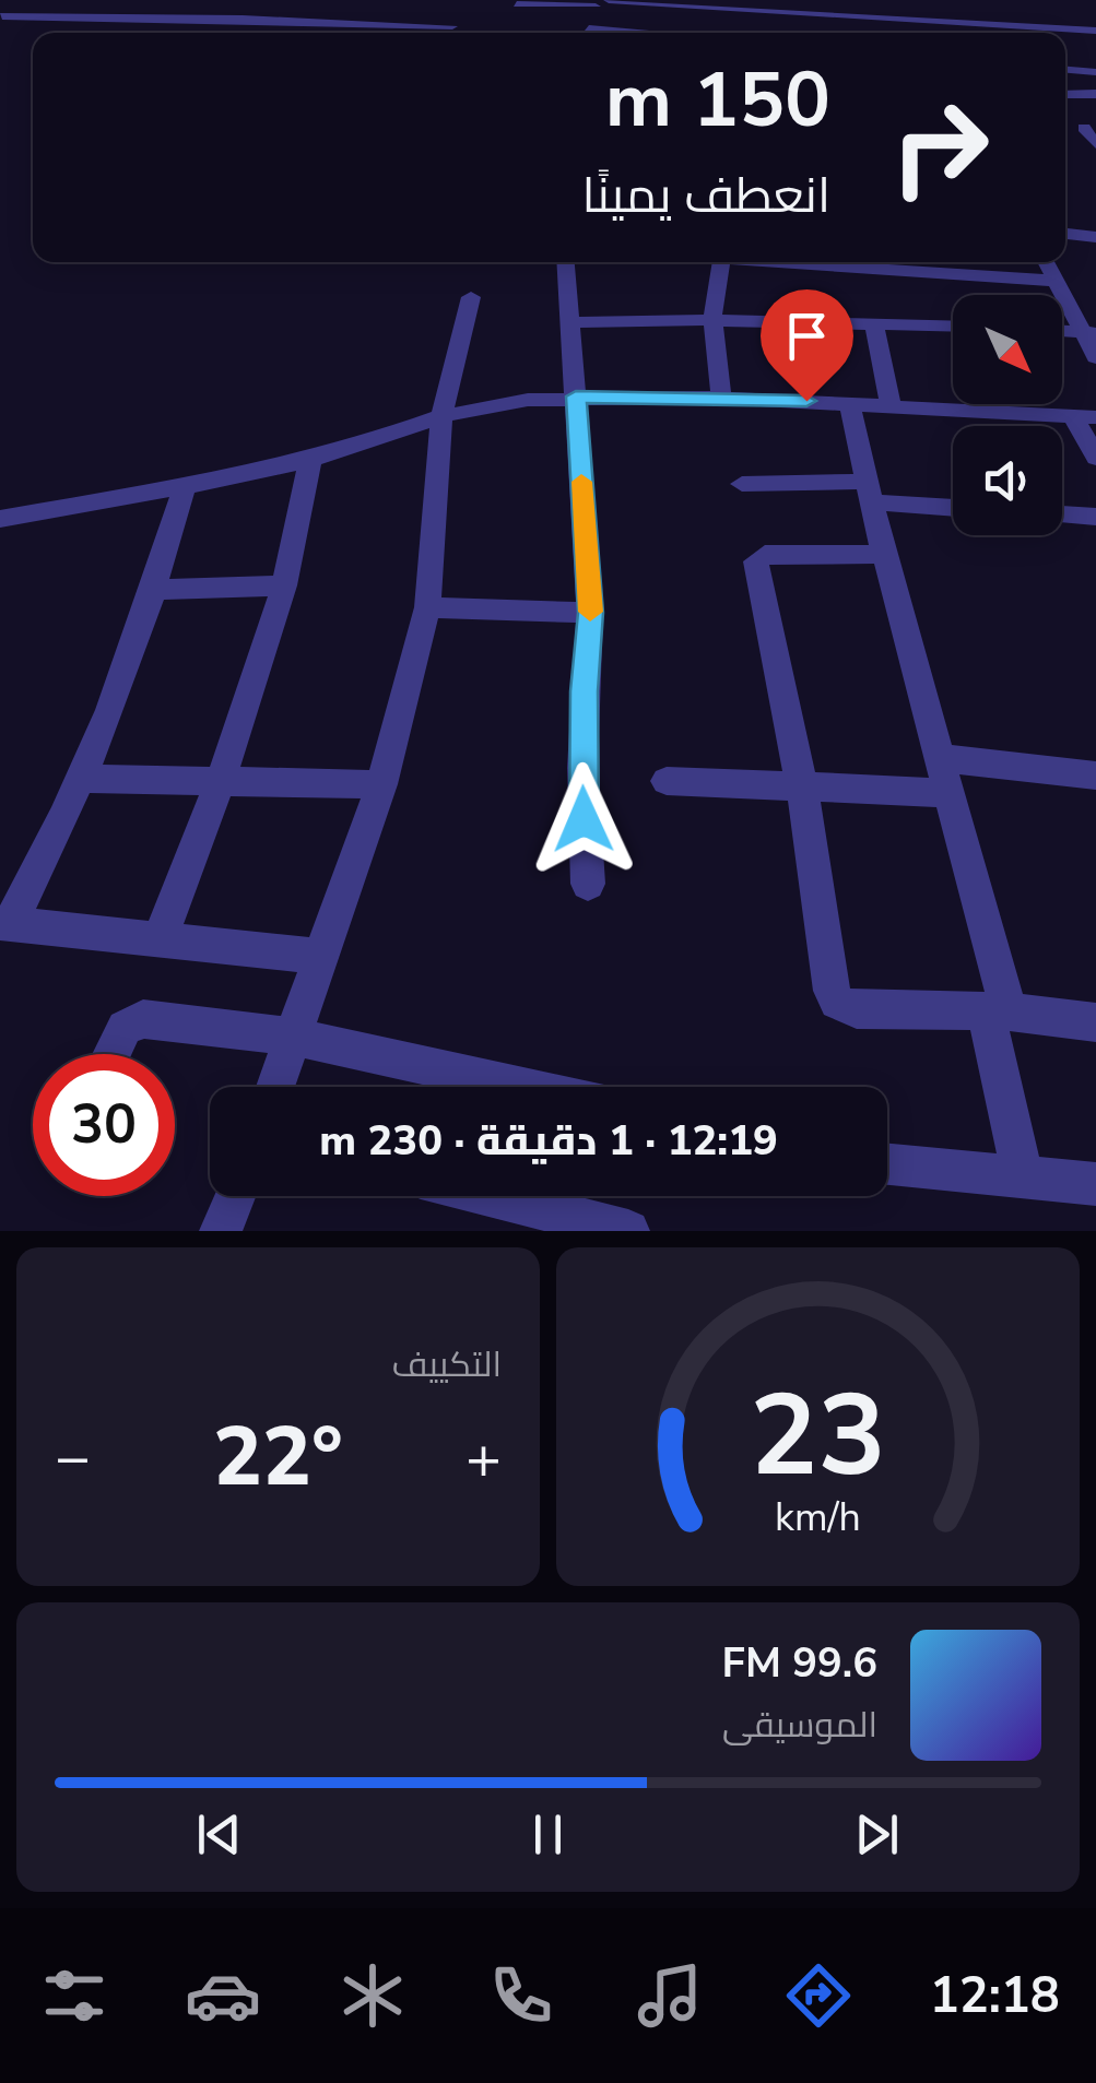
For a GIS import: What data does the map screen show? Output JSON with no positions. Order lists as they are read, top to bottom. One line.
{"north":"bottom right","page":{"turn":["150 m","انعطف يمينًا"],"limit":"30","trip":"12:19 · 1 دقيقة · 230 m","tile":"التكييف","heat":["−","22°","+"],"song":["99.6 FM","الموسيقى"],"tabs":"12:18","gauge":["23","km/h"]}}
